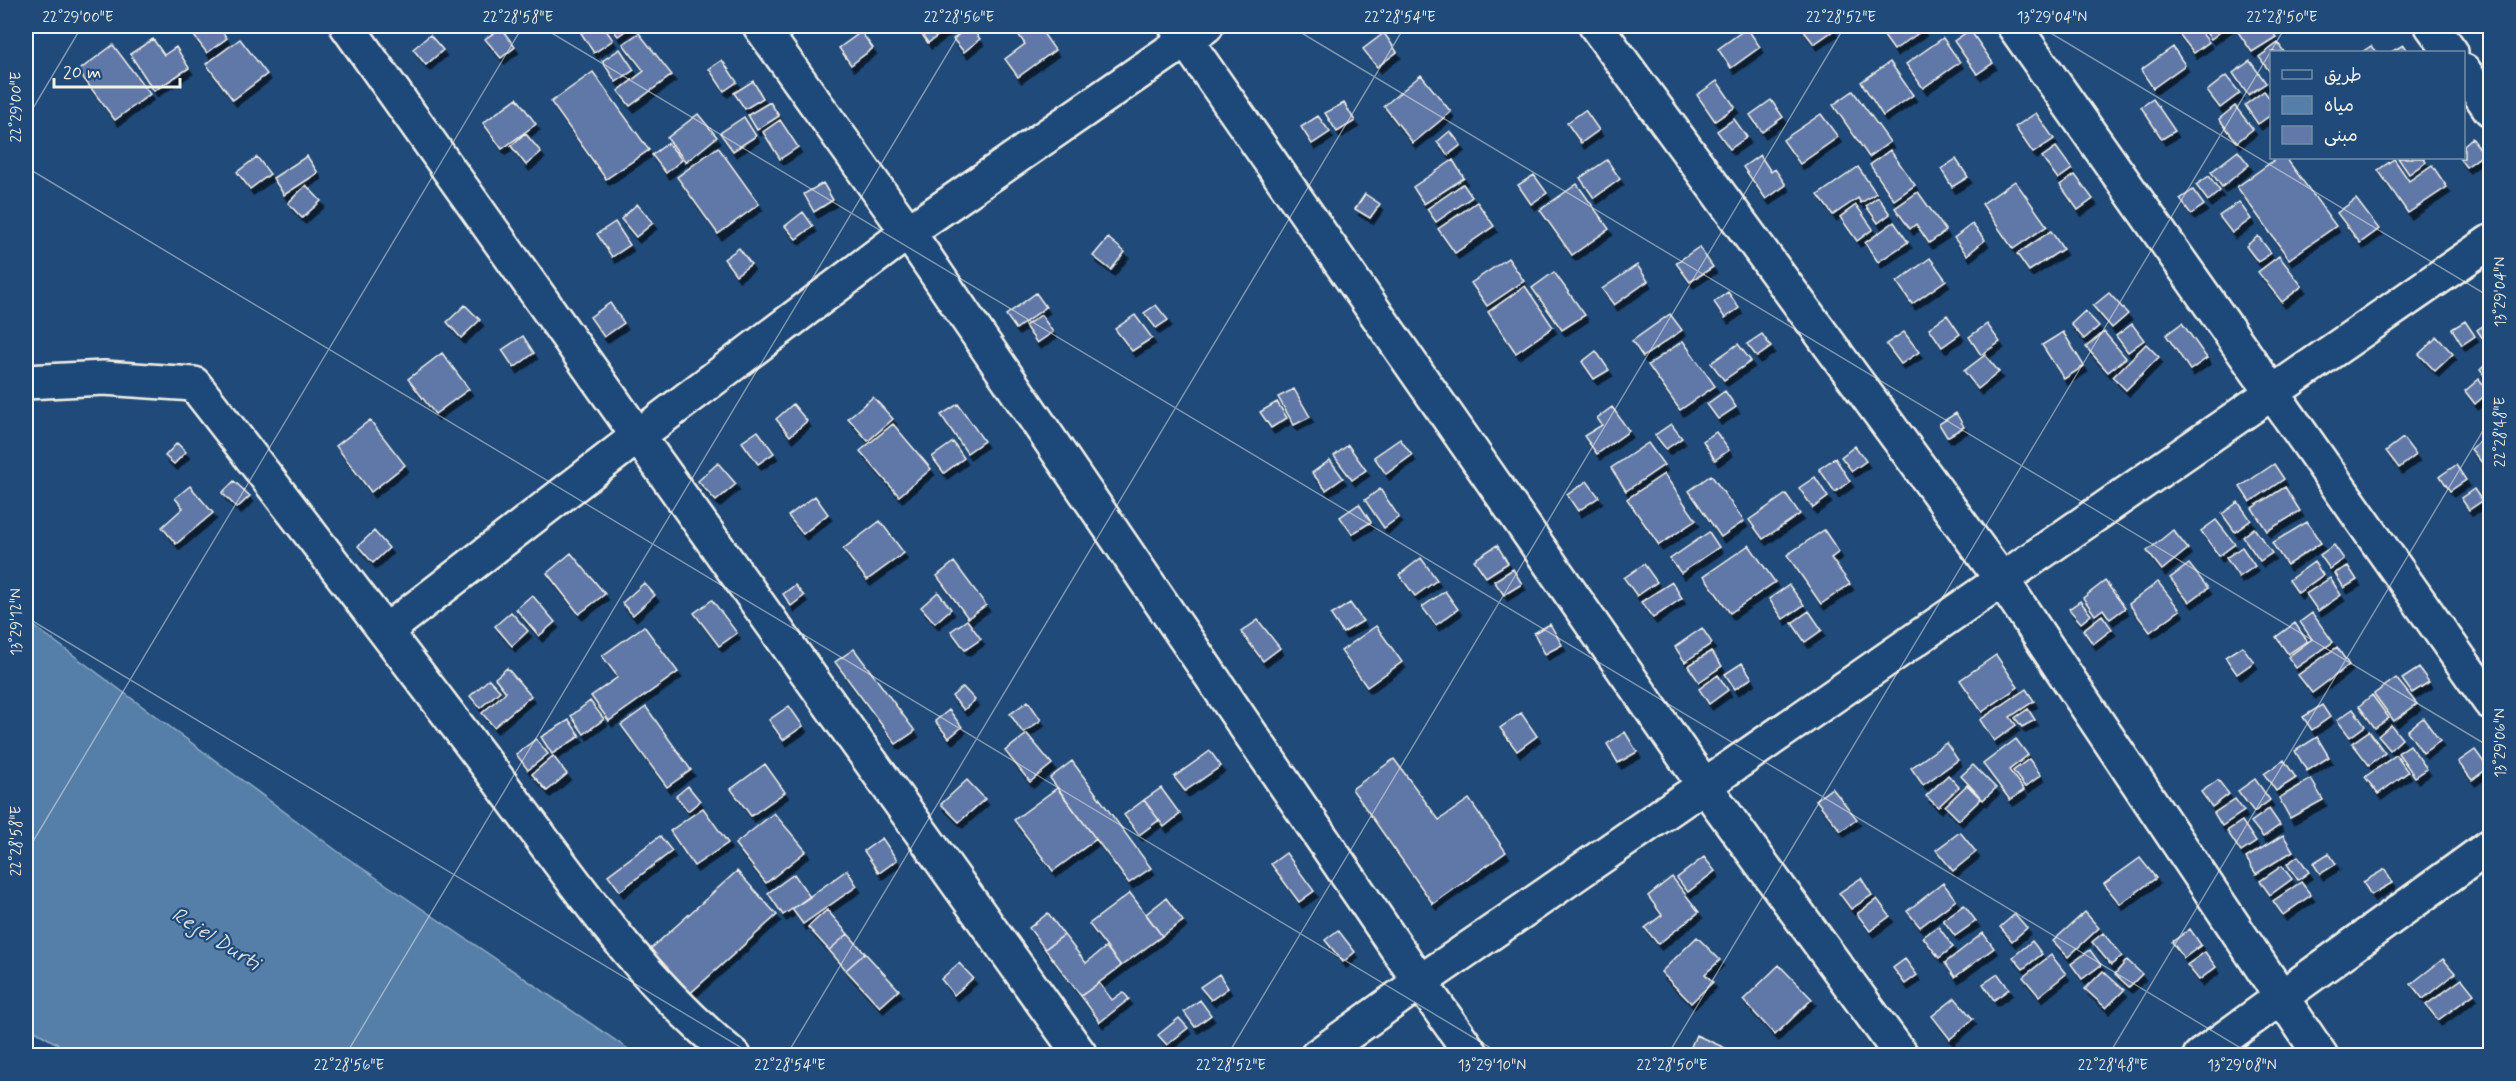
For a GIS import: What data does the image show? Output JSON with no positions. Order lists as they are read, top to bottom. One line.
{"water":["Rejel Durti"],"legend":["طريق","مياه","مبنى"],"scale_bar":"20 m","coordinates":["22°29'00\"E","22°28'58\"E","22°28'56\"E","22°28'54\"E","22°28'52\"E","13°29'04\"N","22°28'50\"E","22°28'48\"E","13°29'12\"N","13°29'06\"N","13°29'10\"N","13°29'08\"N"]}
